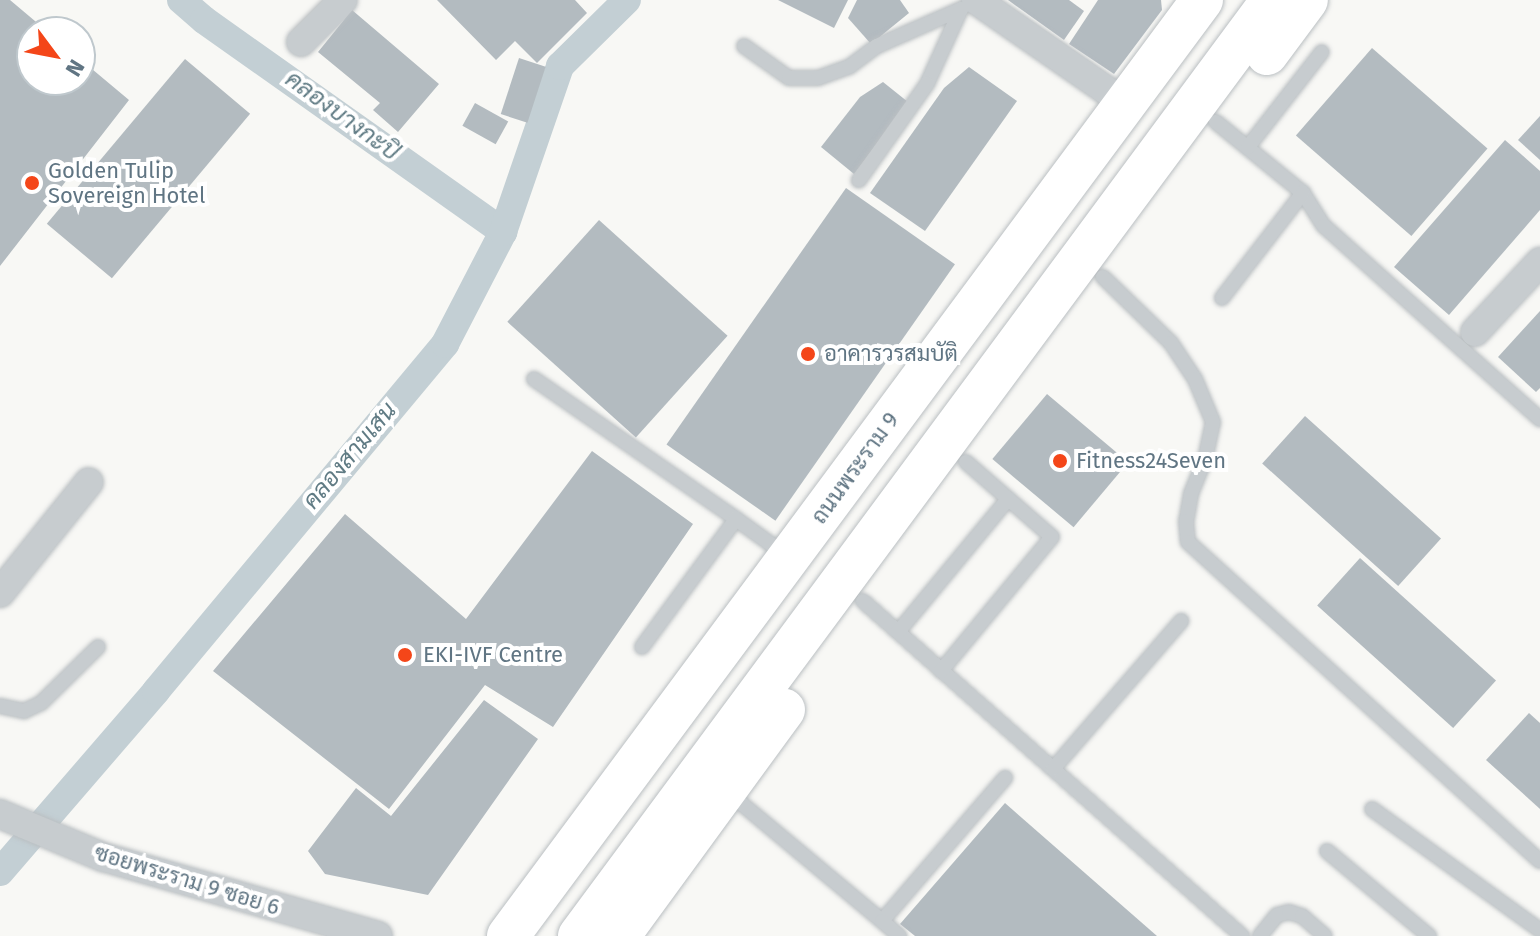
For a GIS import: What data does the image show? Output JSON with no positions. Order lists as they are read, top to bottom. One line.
{"streets":{"main road":["ถนนพระราม 9"],"street":["ซอยพระราม 9 ซอย 6"]},"water":["คลองบางกะปิ","คลองสามเสน"],"places":["Golden Tulip Sovereign Hotel","อาคารวรสมบัติ","Fitness24Seven","EKI-IVF Centre"],"north":"bottom right"}
